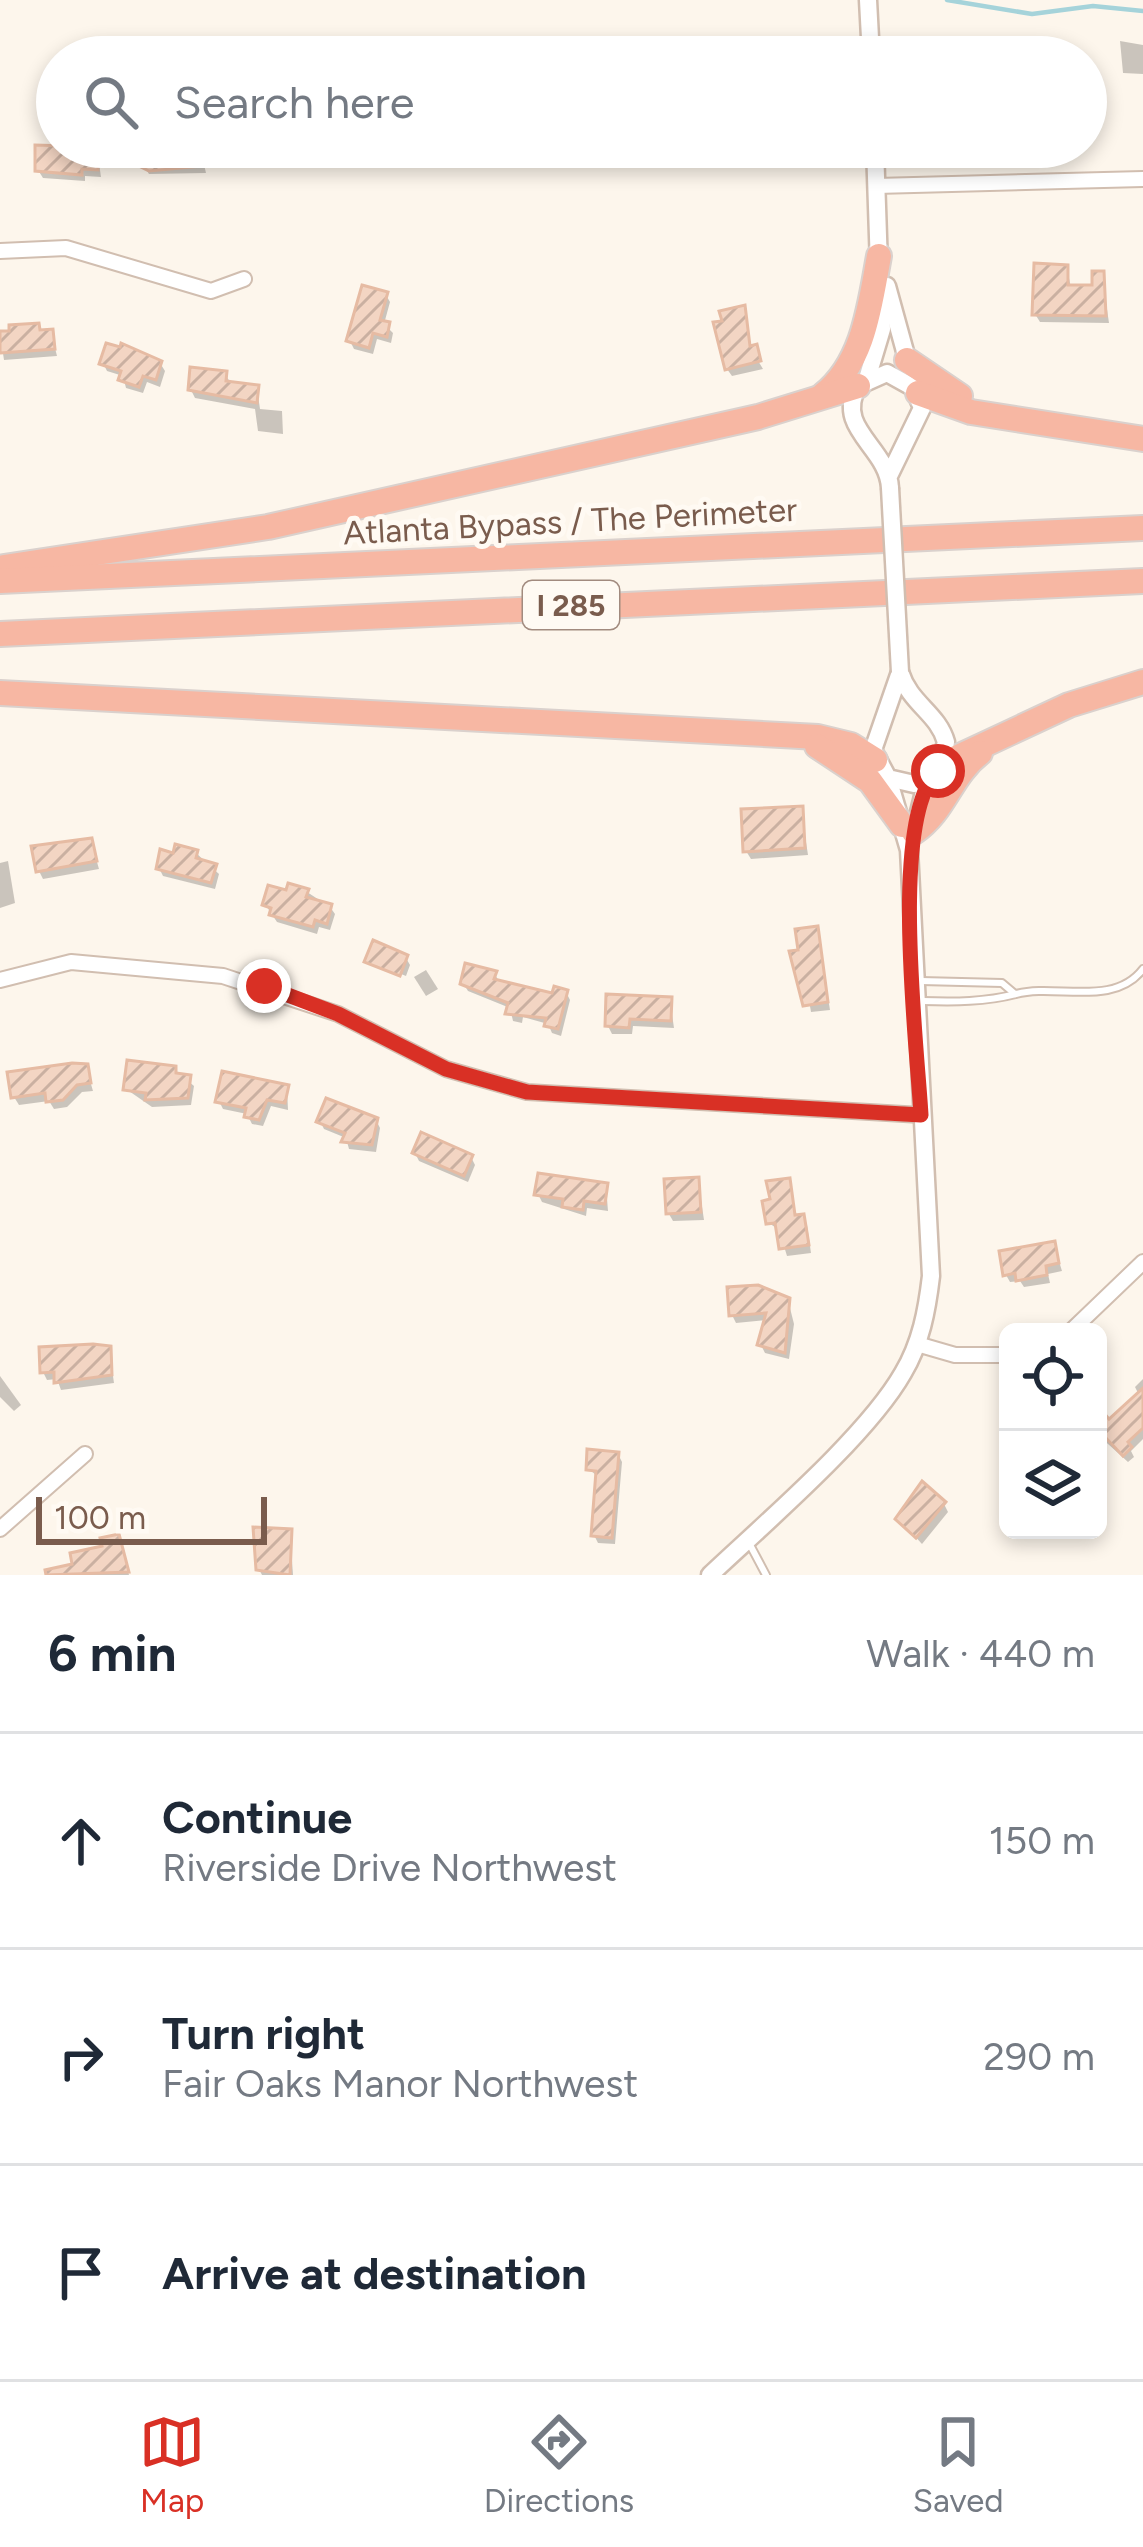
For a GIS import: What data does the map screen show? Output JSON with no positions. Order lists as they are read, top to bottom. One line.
{"streets":{"highway":["Atlanta Bypass / The Perimeter","I 285"]},"scale_bar":"100 m","page":{"search":"Search here","scale":"100 m","heading":["6 min","Walk · 440 m"],"list":[["Continue","Riverside Drive Northwest","150 m"],["Turn right","Fair Oaks Manor Northwest","290 m"],"Arrive at destination"],"nav":["Map","Directions","Saved"]}}
